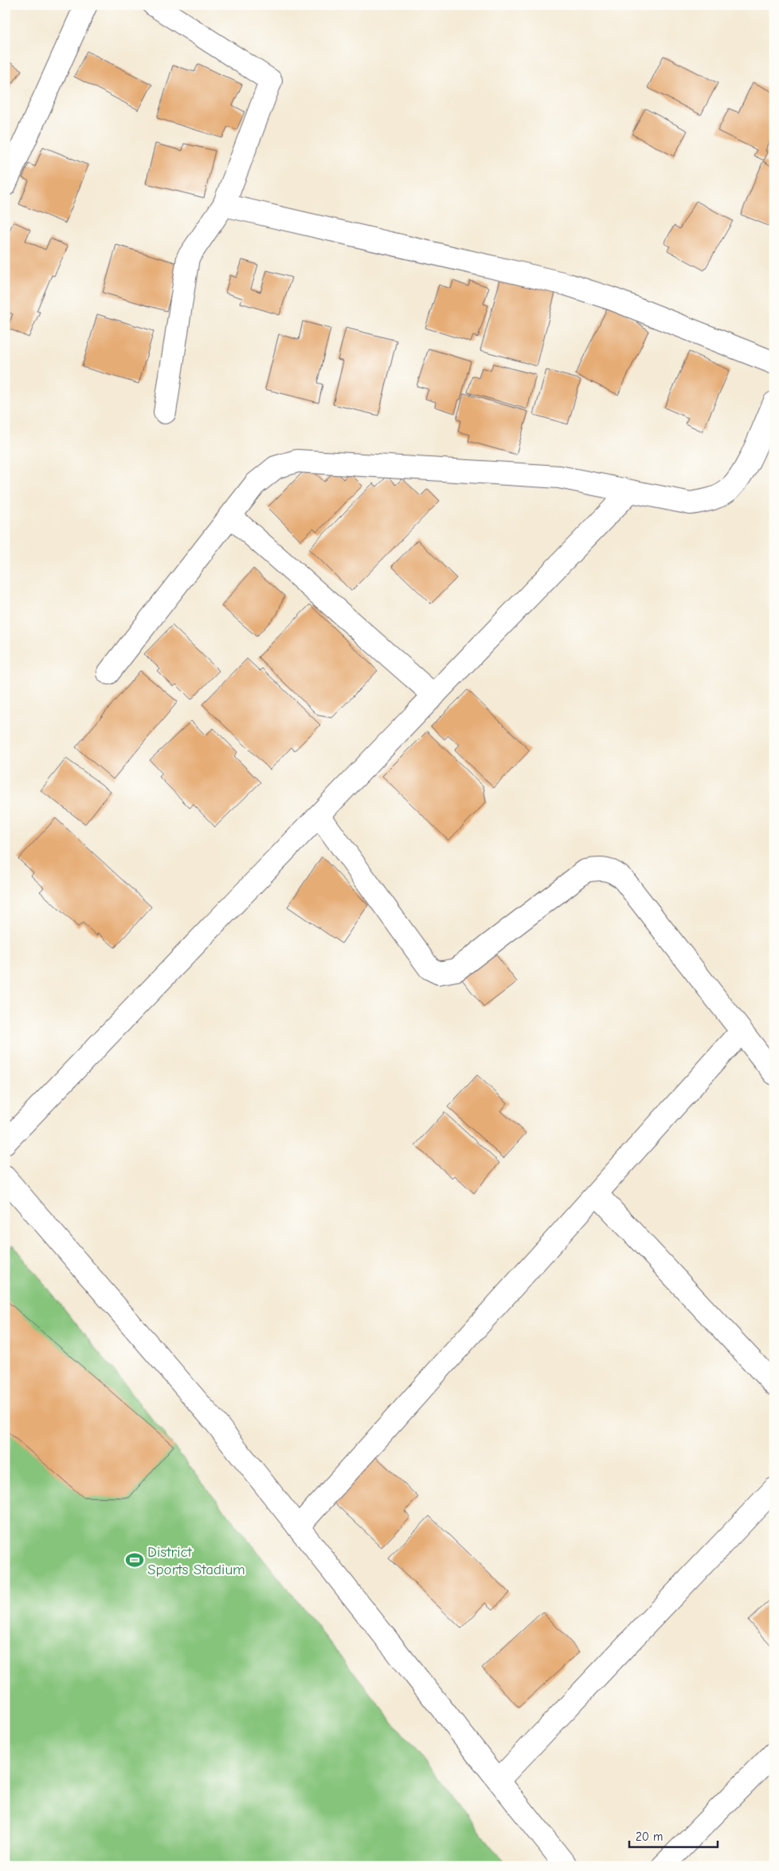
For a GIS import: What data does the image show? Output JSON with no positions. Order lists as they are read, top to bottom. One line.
{"places":{"sports":["District Sports Stadium"]},"scale_bar":"20 m"}
